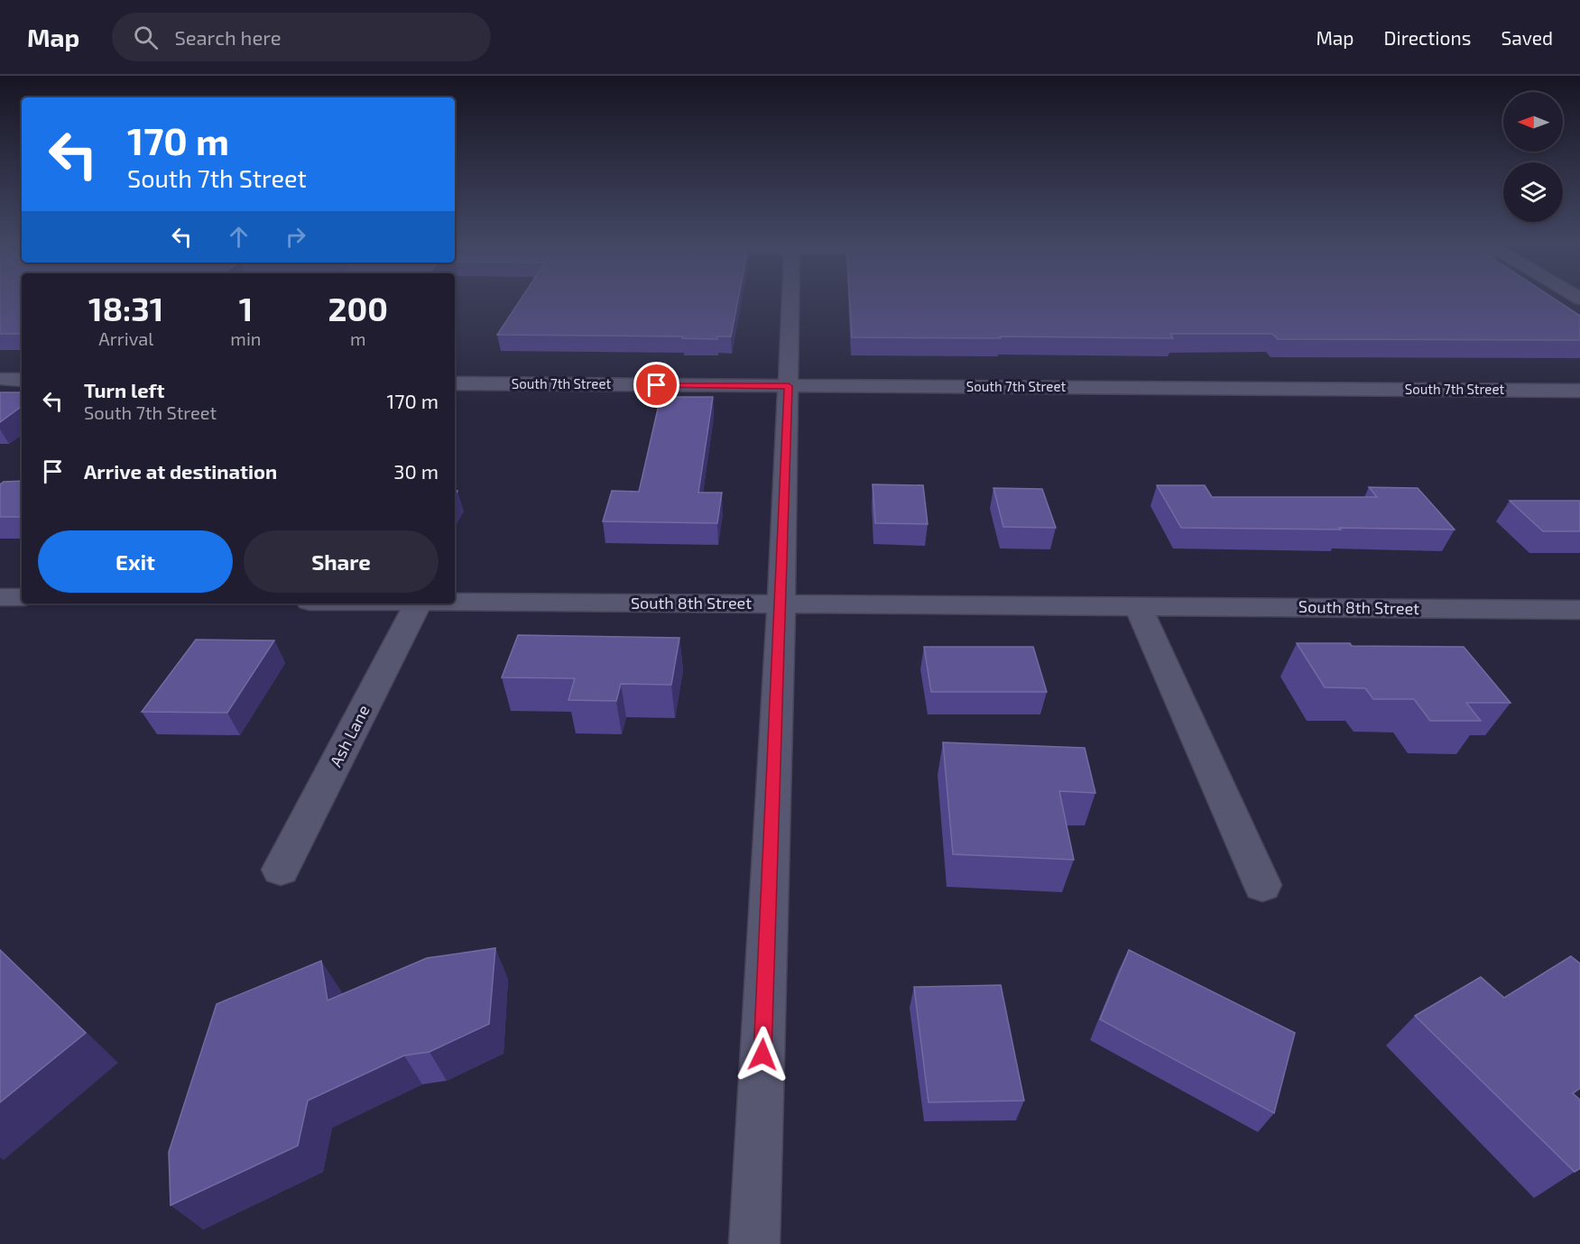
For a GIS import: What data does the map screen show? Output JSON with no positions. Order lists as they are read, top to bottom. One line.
{"streets":{"street":["South 7th Street","South 8th Street","Ash Lane"]},"north":"left","page":{"header":"Map","search":"Search here","nav":["Map","Directions","Saved"],"turn":["170 m","South 7th Street"],"eta":["18:31","Arrival","1","min","200","m"],"list":[{"name":"Turn left","note":"South 7th Street","value":"170 m"},{"name":"Arrive at destination","value":"30 m"}],"buttons":["Exit","Share"]}}
